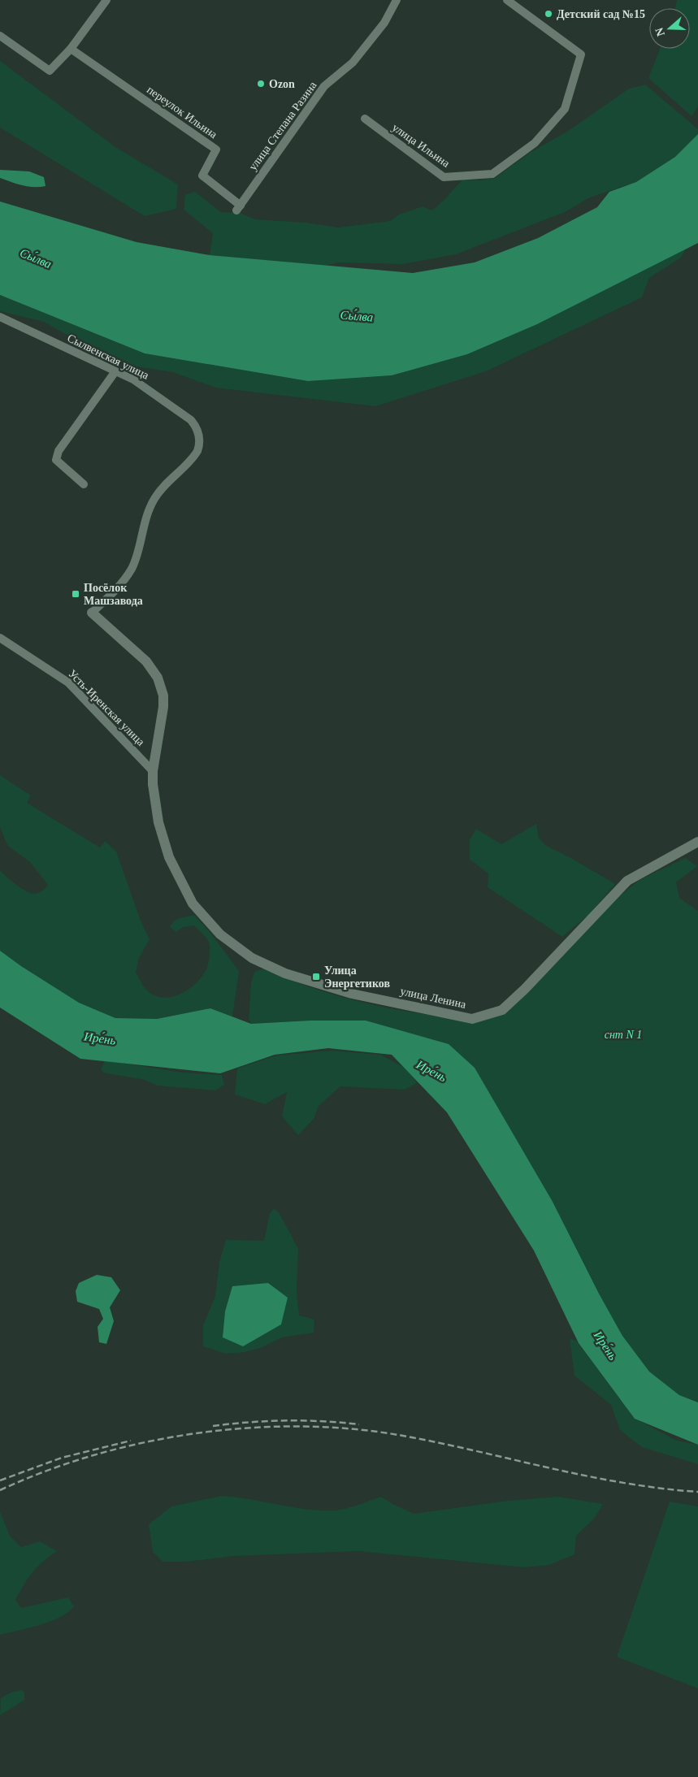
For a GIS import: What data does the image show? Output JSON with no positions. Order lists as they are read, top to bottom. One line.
{"streets":{"street":["переулок Ильина","улица Степана Разина","улица Ильина","Сылвенская улица","Усть-Иренская улица","улица Ленина"]},"crossings":[["переулок Ильина","улица Степана Разина"],["Сылвенская улица","улица Ленина"],["Усть-Иренская улица","улица Ленина"]],"water":["Сы́лва","Ире́нь"],"parks":["снт N 1"],"places":{"other":["Детский сад №15","Ozon"],"transit":["Посёлок Машзавода","Улица Энергетиков"]},"north":"left"}
